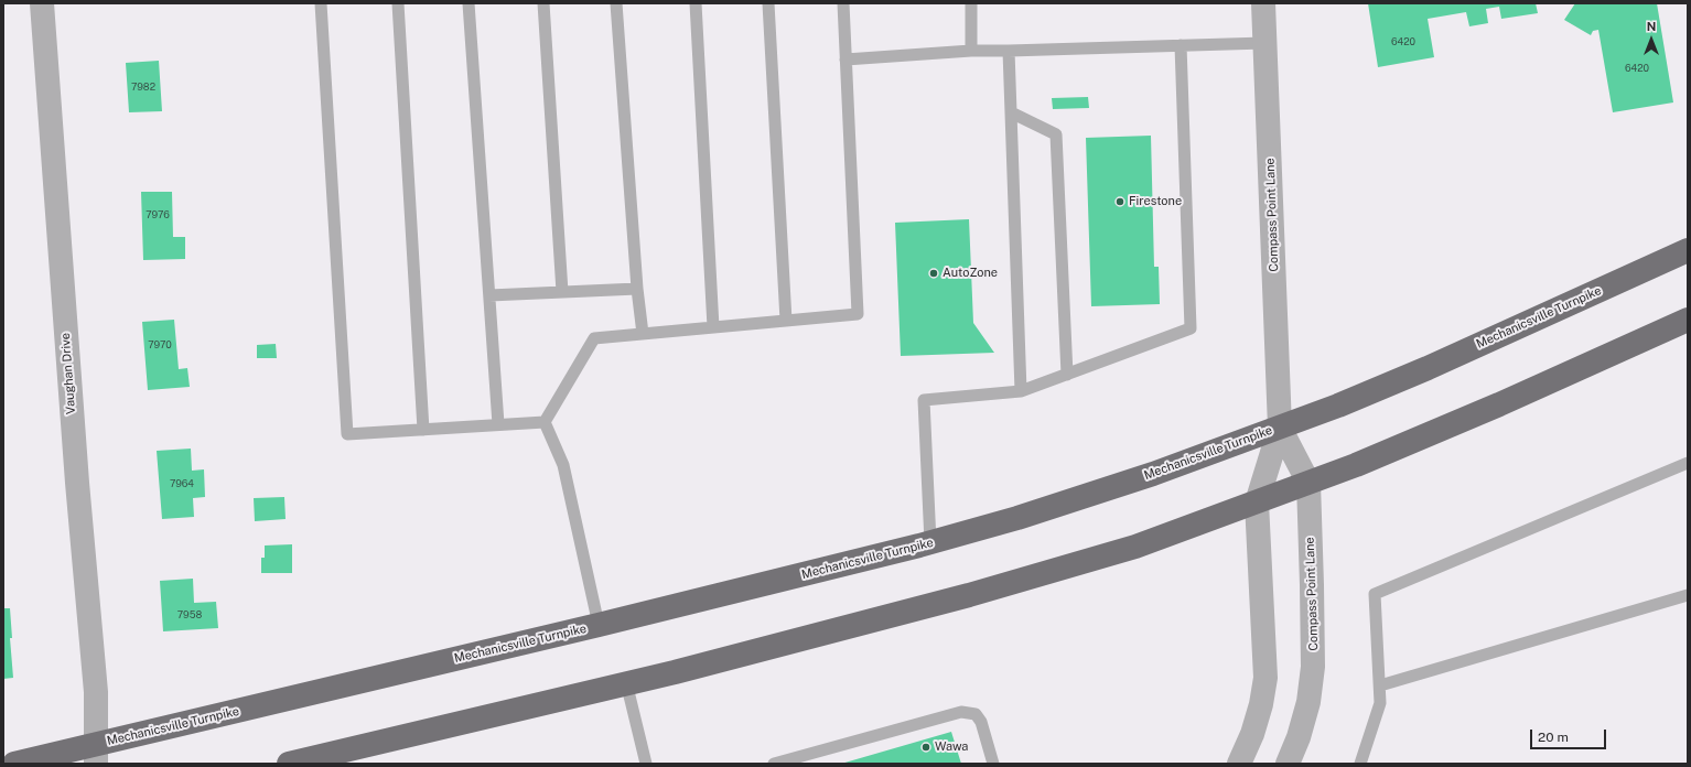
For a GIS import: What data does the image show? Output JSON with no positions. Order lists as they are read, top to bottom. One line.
{"streets":{"highway":["Mechanicsville Turnpike"],"street":["Compass Point Lane","Vaughan Drive"]},"crossings":[["Compass Point Lane","Mechanicsville Turnpike"],["Mechanicsville Turnpike","Vaughan Drive"]],"places":["Firestone","AutoZone","Wawa"],"house_numbers":["6420","6420","7982","7976","7970","7964","7958"],"scale_bar":"20 m","north":"top"}
